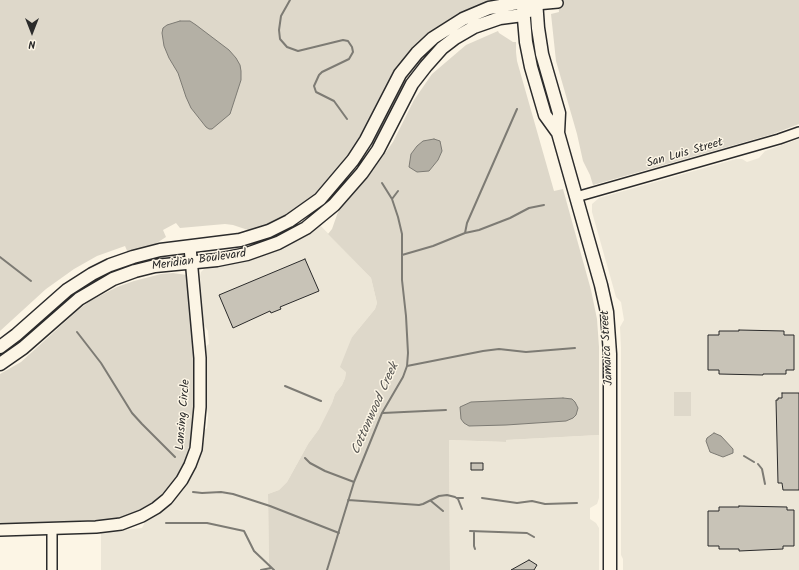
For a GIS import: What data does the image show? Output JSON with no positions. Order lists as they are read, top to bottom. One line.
{"streets":{"main road":["Meridian Boulevard","Jamaica Street"],"street":["San Luis Street","Lansing Circle"]},"crossings":[["San Luis Street","Jamaica Street"],["Meridian Boulevard","Jamaica Street"],["Meridian Boulevard","Lansing Circle"]],"water":["Cottonwood Creek"],"north":"bottom"}
